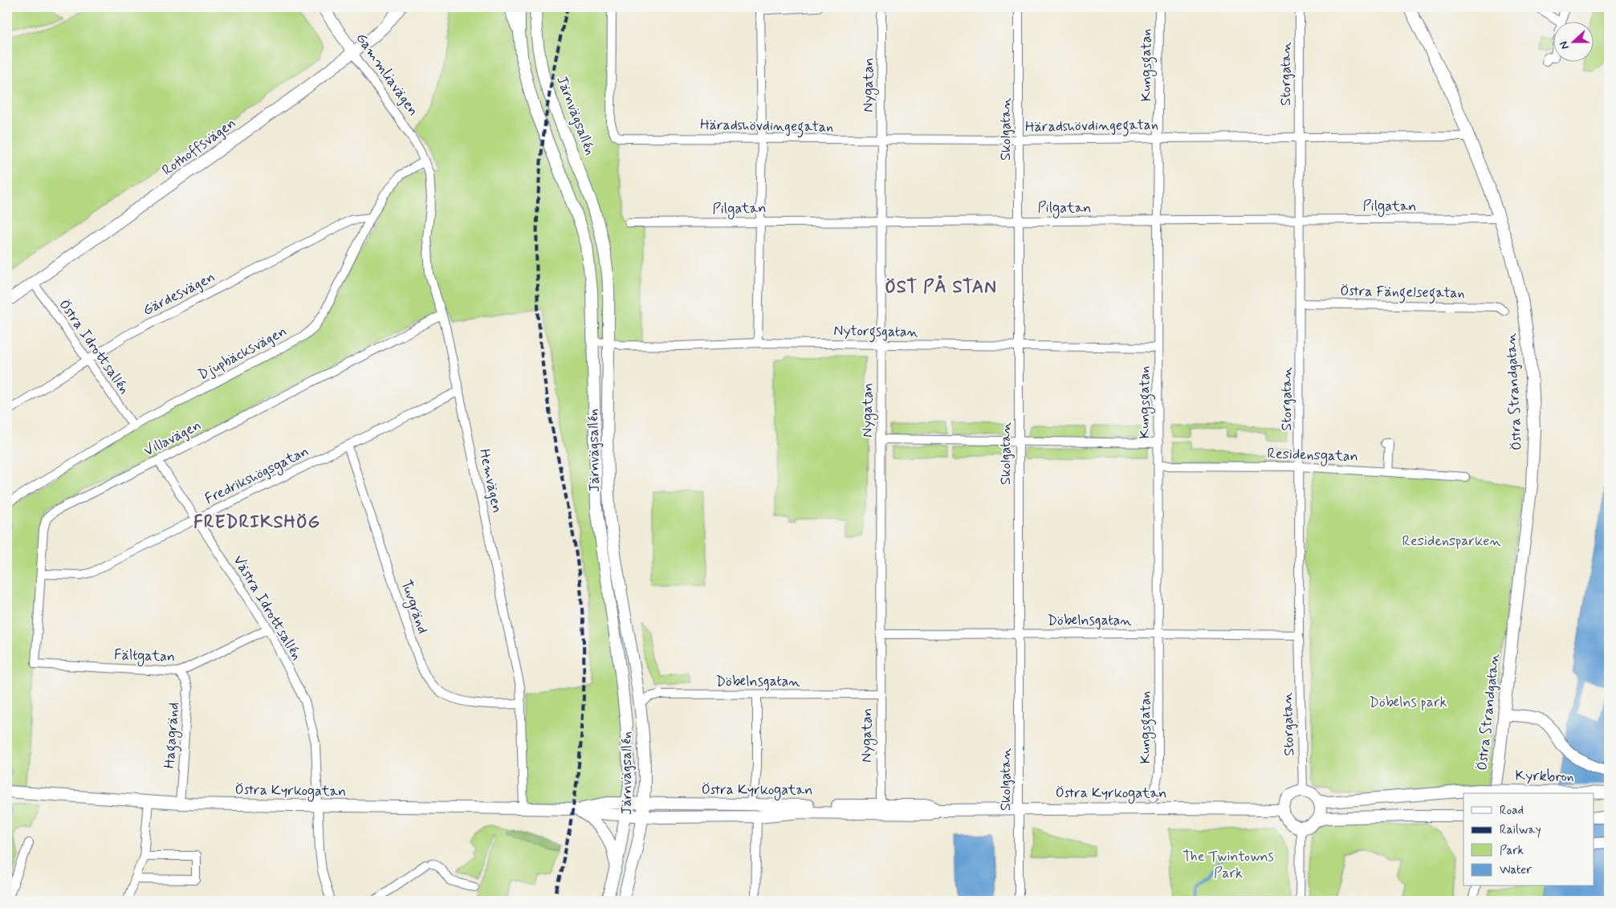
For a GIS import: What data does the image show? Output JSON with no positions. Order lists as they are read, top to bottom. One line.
{"streets":{"street":["Kungsgatan","Storgatan","Gammliavägen","Nygatan","Järnvägsallén","Häradshövdingegatan","Skolgatan","Rothoffsvägen","Pilgatan","Östra Fängelsegatan","Gärdesvägen","Nytorgsgatan","Östra Idrottsallén","Djupbäcksvägen","Östra Strandgatan","Villavägen","Residensgatan","Fredrikshögsgatan","Hemvägen","Tuvgränd","Västra Idrottsallén","Döbelnsgatan","Fältgatan","Hagagränd","Kyrkbron","Östra Kyrkogatan"]},"crossings":[["Kungsgatan","Häradshövdingegatan"],["Kungsgatan","Pilgatan"],["Kungsgatan","Nytorgsgatan"],["Kungsgatan","Residensgatan"],["Kungsgatan","Döbelnsgatan"],["Storgatan","Häradshövdingegatan"],["Storgatan","Pilgatan"],["Storgatan","Östra Fängelsegatan"],["Storgatan","Residensgatan"],["Storgatan","Döbelnsgatan"],["Storgatan","Kyrkbron"],["Storgatan","Östra Kyrkogatan"],["Gammliavägen","Rothoffsvägen"],["Gammliavägen","Djupbäcksvägen"],["Gammliavägen","Hemvägen"],["Nygatan","Häradshövdingegatan"],["Nygatan","Pilgatan"],["Nygatan","Nytorgsgatan"],["Nygatan","Döbelnsgatan"],["Nygatan","Östra Kyrkogatan"],["Järnvägsallén","Nytorgsgatan"],["Järnvägsallén","Döbelnsgatan"],["Järnvägsallén","Östra Kyrkogatan"],["Häradshövdingegatan","Skolgatan"],["Häradshövdingegatan","Östra Strandgatan"],["Skolgatan","Pilgatan"],["Skolgatan","Nytorgsgatan"],["Skolgatan","Döbelnsgatan"],["Skolgatan","Östra Kyrkogatan"],["Rothoffsvägen","Östra Idrottsallén"],["Pilgatan","Östra Strandgatan"],["Gärdesvägen","Östra Idrottsallén"],["Gärdesvägen","Djupbäcksvägen"],["Östra Idrottsallén","Djupbäcksvägen"],["Djupbäcksvägen","Hemvägen"],["Östra Strandgatan","Kyrkbron"],["Villavägen","Fredrikshögsgatan"],["Villavägen","Hemvägen"],["Villavägen","Västra Idrottsallén"],["Villavägen","Fältgatan"],["Fredrikshögsgatan","Hemvägen"],["Fredrikshögsgatan","Tuvgränd"],["Fredrikshögsgatan","Västra Idrottsallén"],["Hemvägen","Tuvgränd"],["Hemvägen","Östra Kyrkogatan"],["Västra Idrottsallén","Fältgatan"],["Västra Idrottsallén","Östra Kyrkogatan"],["Fältgatan","Hagagränd"],["Hagagränd","Östra Kyrkogatan"],["Kyrkbron","Östra Kyrkogatan"]],"districts":["ÖST PÅ STAN","FREDRIKSHÖG"],"parks":["Residensparken","Döbelns park","The Twintowns Park"],"legend":["Road","Railway","Park","Water"],"north":"left"}
